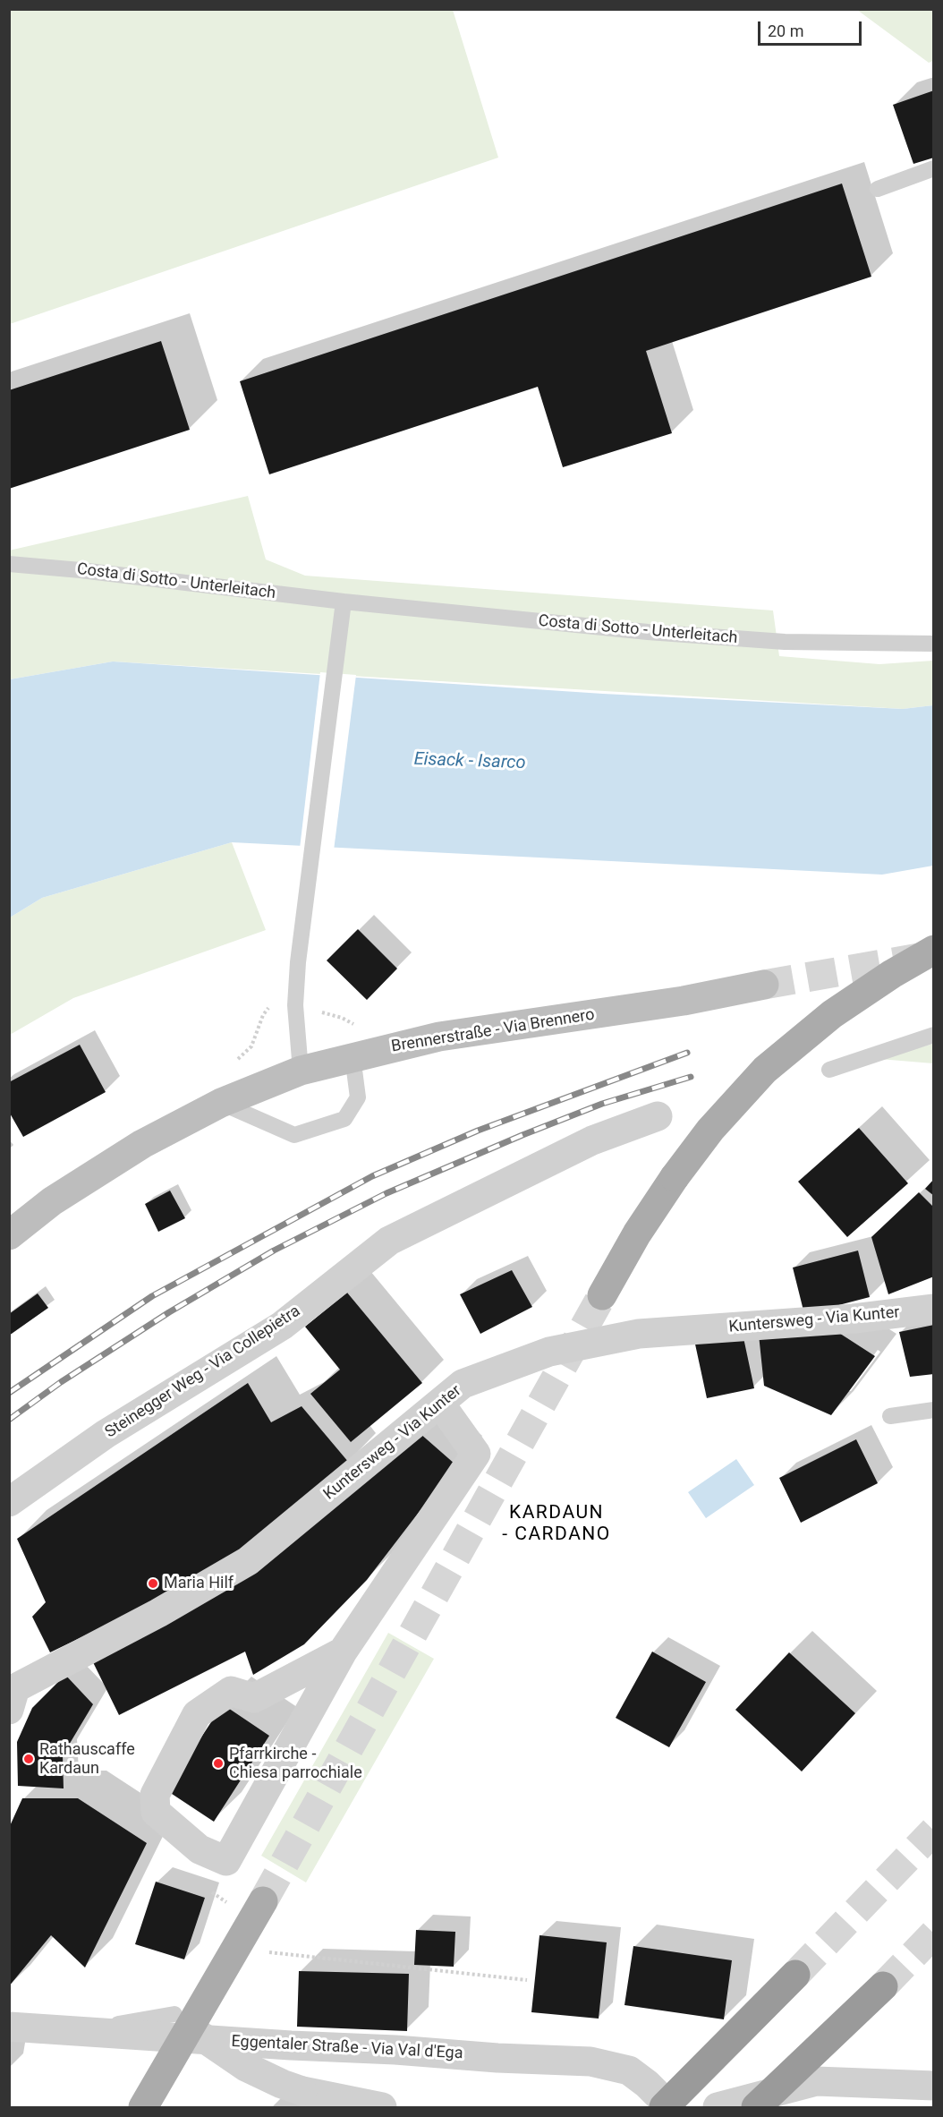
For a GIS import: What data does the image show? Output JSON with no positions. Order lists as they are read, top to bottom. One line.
{"streets":{"main road":["Brennerstraße - Via Brennero"],"street":["Kuntersweg - Via Kunter","Steinegger Weg - Via Collepietra","Eggentaler Straße - Via Val d'Ega"],"lane":["Costa di Sotto - Unterleitach"]},"districts":["KARDAUN - CARDANO"],"water":["Eisack - Isarco"],"places":["Maria Hilf","Rathauscaffe Kardaun","Pfarrkirche - Chiesa parrochiale"],"scale_bar":"20 m"}
